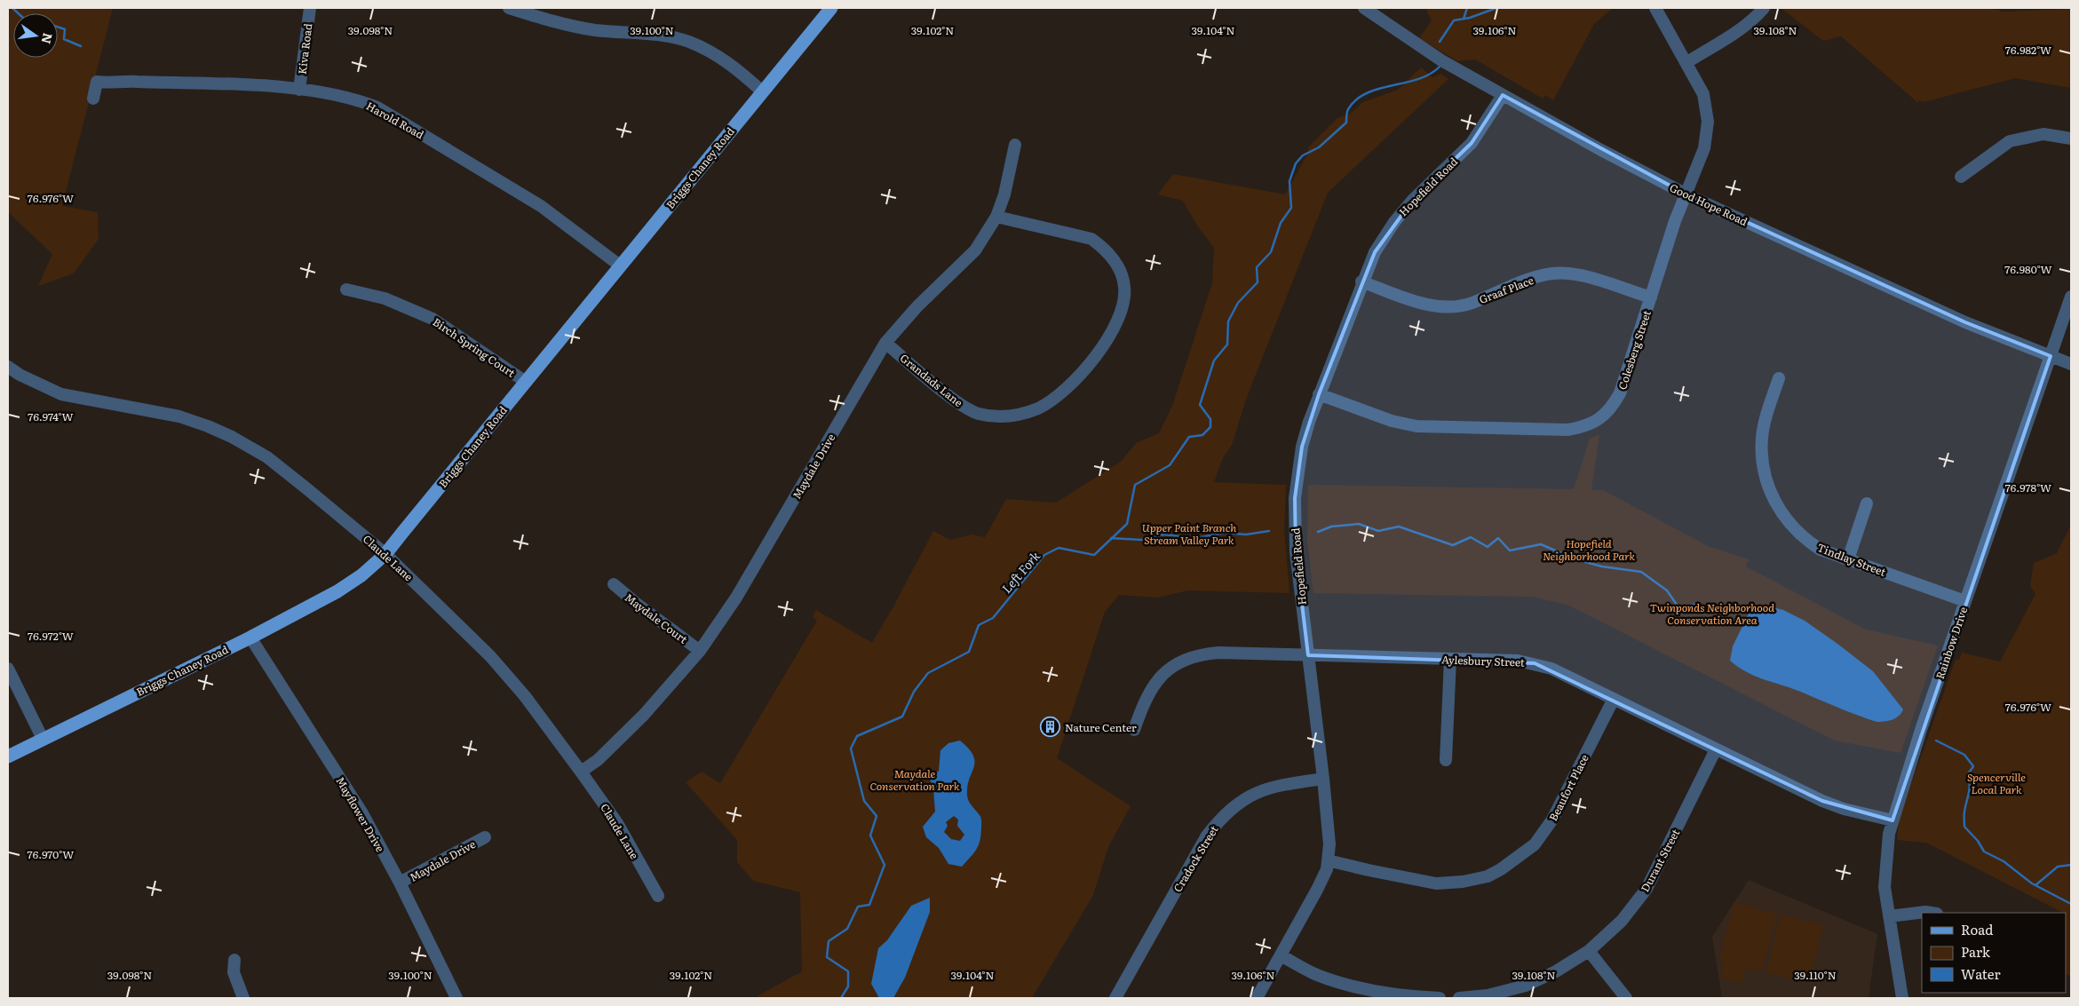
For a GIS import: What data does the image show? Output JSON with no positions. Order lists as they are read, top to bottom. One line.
{"streets":{"main road":["Briggs Chaney Road"],"street":["Kiva Road","Harold Road","Hopefield Road","Good Hope Road","Graaf Place","Birch Spring Court","Colesberg Street","Grandads Lane","Maydale Drive","Claude Lane","Tindlay Street","Maydale Court","Rainbow Drive","Aylesbury Street","Beaufort Place","Mayflower Drive","Cradock Street","Durant Street"]},"crossings":[["Kiva Road","Harold Road"],["Harold Road","Briggs Chaney Road"],["Briggs Chaney Road","Birch Spring Court"],["Briggs Chaney Road","Claude Lane"],["Briggs Chaney Road","Mayflower Drive"],["Hopefield Road","Good Hope Road"],["Hopefield Road","Graaf Place"],["Hopefield Road","Colesberg Street"],["Hopefield Road","Aylesbury Street"],["Hopefield Road","Beaufort Place"],["Hopefield Road","Cradock Street"],["Good Hope Road","Colesberg Street"],["Good Hope Road","Rainbow Drive"],["Graaf Place","Colesberg Street"],["Grandads Lane","Maydale Drive"],["Maydale Drive","Claude Lane"],["Maydale Drive","Maydale Court"],["Maydale Drive","Mayflower Drive"],["Tindlay Street","Rainbow Drive"],["Rainbow Drive","Aylesbury Street"],["Aylesbury Street","Beaufort Place"],["Aylesbury Street","Durant Street"]],"water":["Left Fork"],"parks":["Upper Paint Branch Stream Valley Park","Hopefield Neighborhood Park","Twinponds Neighborhood Conservation Area","Maydale Conservation Park","Spencerville Local Park"],"places":{"building":["Nature Center"]},"legend":["Road","Park","Water"],"north":"right","coordinates":["39.098°N","39.100°N","39.102°N","39.104°N","39.106°N","39.108°N","76.982°W","76.976°W","76.980°W","76.974°W","76.978°W","76.972°W","76.970°W","39.110°N"]}
